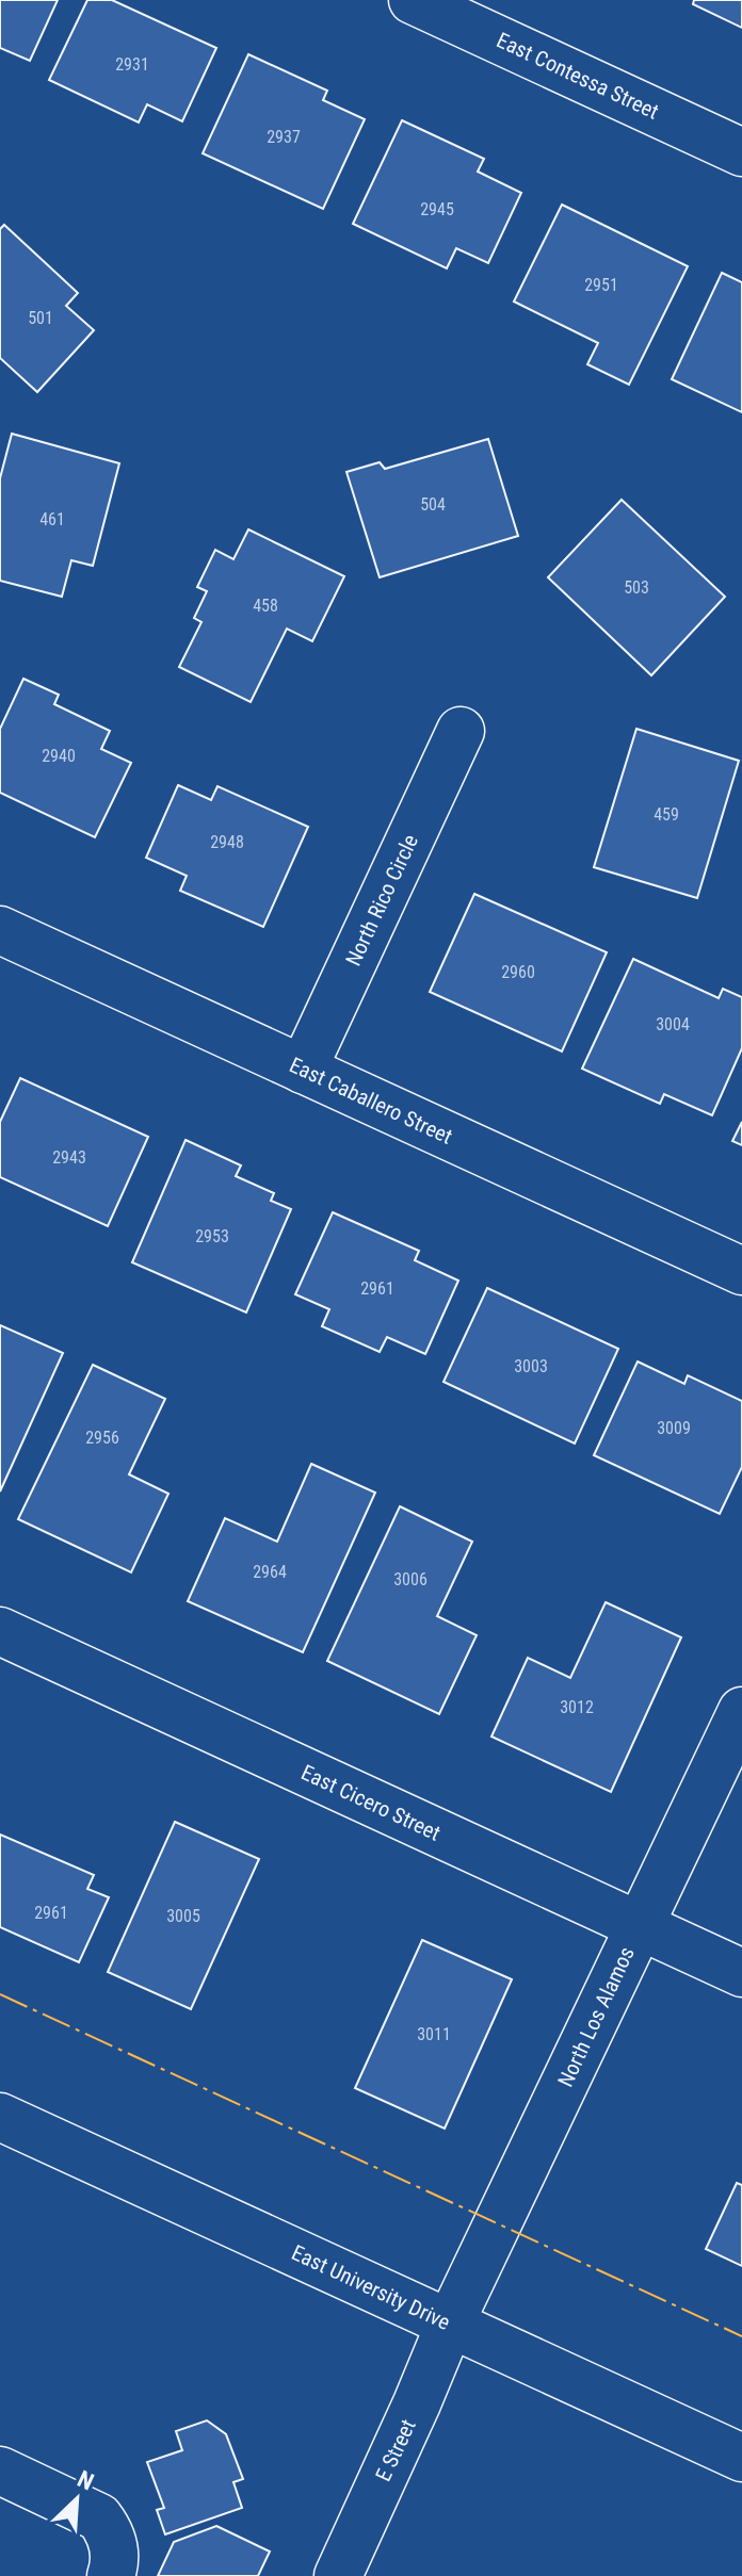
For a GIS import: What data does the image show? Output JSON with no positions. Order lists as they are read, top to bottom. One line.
{"streets":{"street":["East Contessa Street","North Rico Circle","East Caballero Street","East Cicero Street","North Los Alamos","East University Drive","E Street"]},"crossings":[["North Rico Circle","East Caballero Street"],["East Cicero Street","North Los Alamos"],["North Los Alamos","East University Drive"],["North Los Alamos","E Street"],["East University Drive","E Street"]],"house_numbers":["2931","2937","2945","2951","501","504","461","503","458","2940","459","2948","2960","3004","2943","2953","2961","3003","3009","2956","2964","3006","3012","2961","3005","3011"],"north":"top right"}
